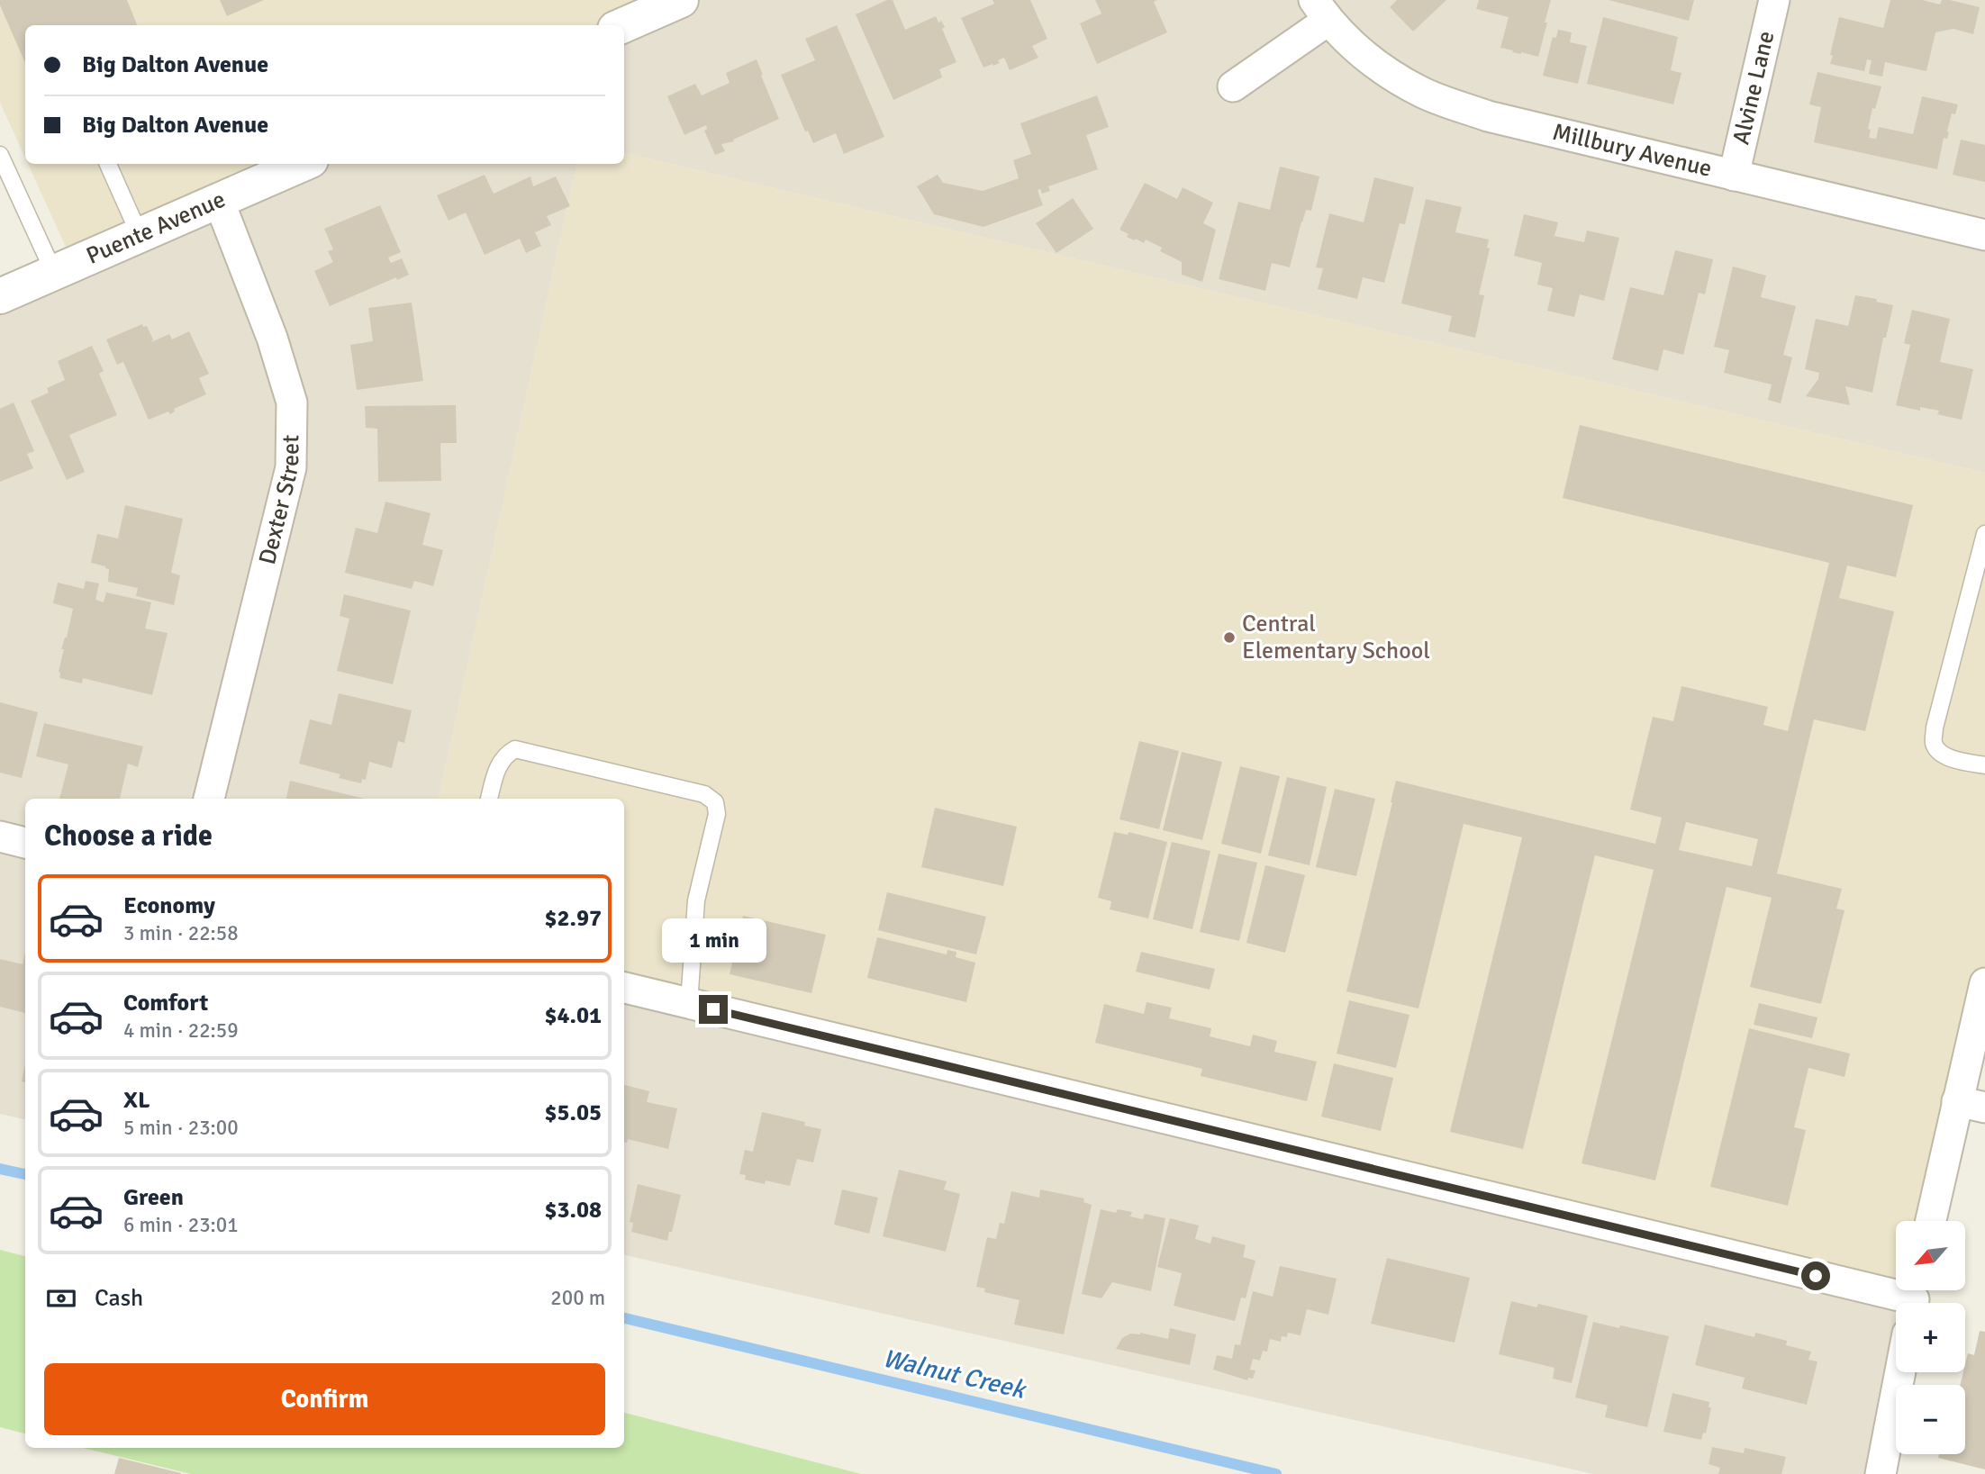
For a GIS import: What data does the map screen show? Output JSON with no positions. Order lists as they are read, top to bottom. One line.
{"streets":{"street":["Alvine Lane","Millbury Avenue","Puente Avenue","Dexter Street"]},"crossings":[["Alvine Lane","Millbury Avenue"],["Puente Avenue","Dexter Street"]],"water":["Walnut Creek"],"places":["Central Elementary School"],"north":"bottom left","page":{"banner":["Big Dalton Avenue","Big Dalton Avenue"],"heading":"Choose a ride","list":[{"name":"Economy","note":"3 min · 22:58","value":"$2.97"},{"name":"Comfort","note":"4 min · 22:59","value":"$4.01"},{"name":"XL","note":"5 min · 23:00","value":"$5.05"},{"name":"Green","note":"6 min · 23:01","value":"$3.08"}],"bubble":"1 min","map_buttons":["+","−"],"pay":["Cash","200 m"],"buttons":"Confirm"}}
